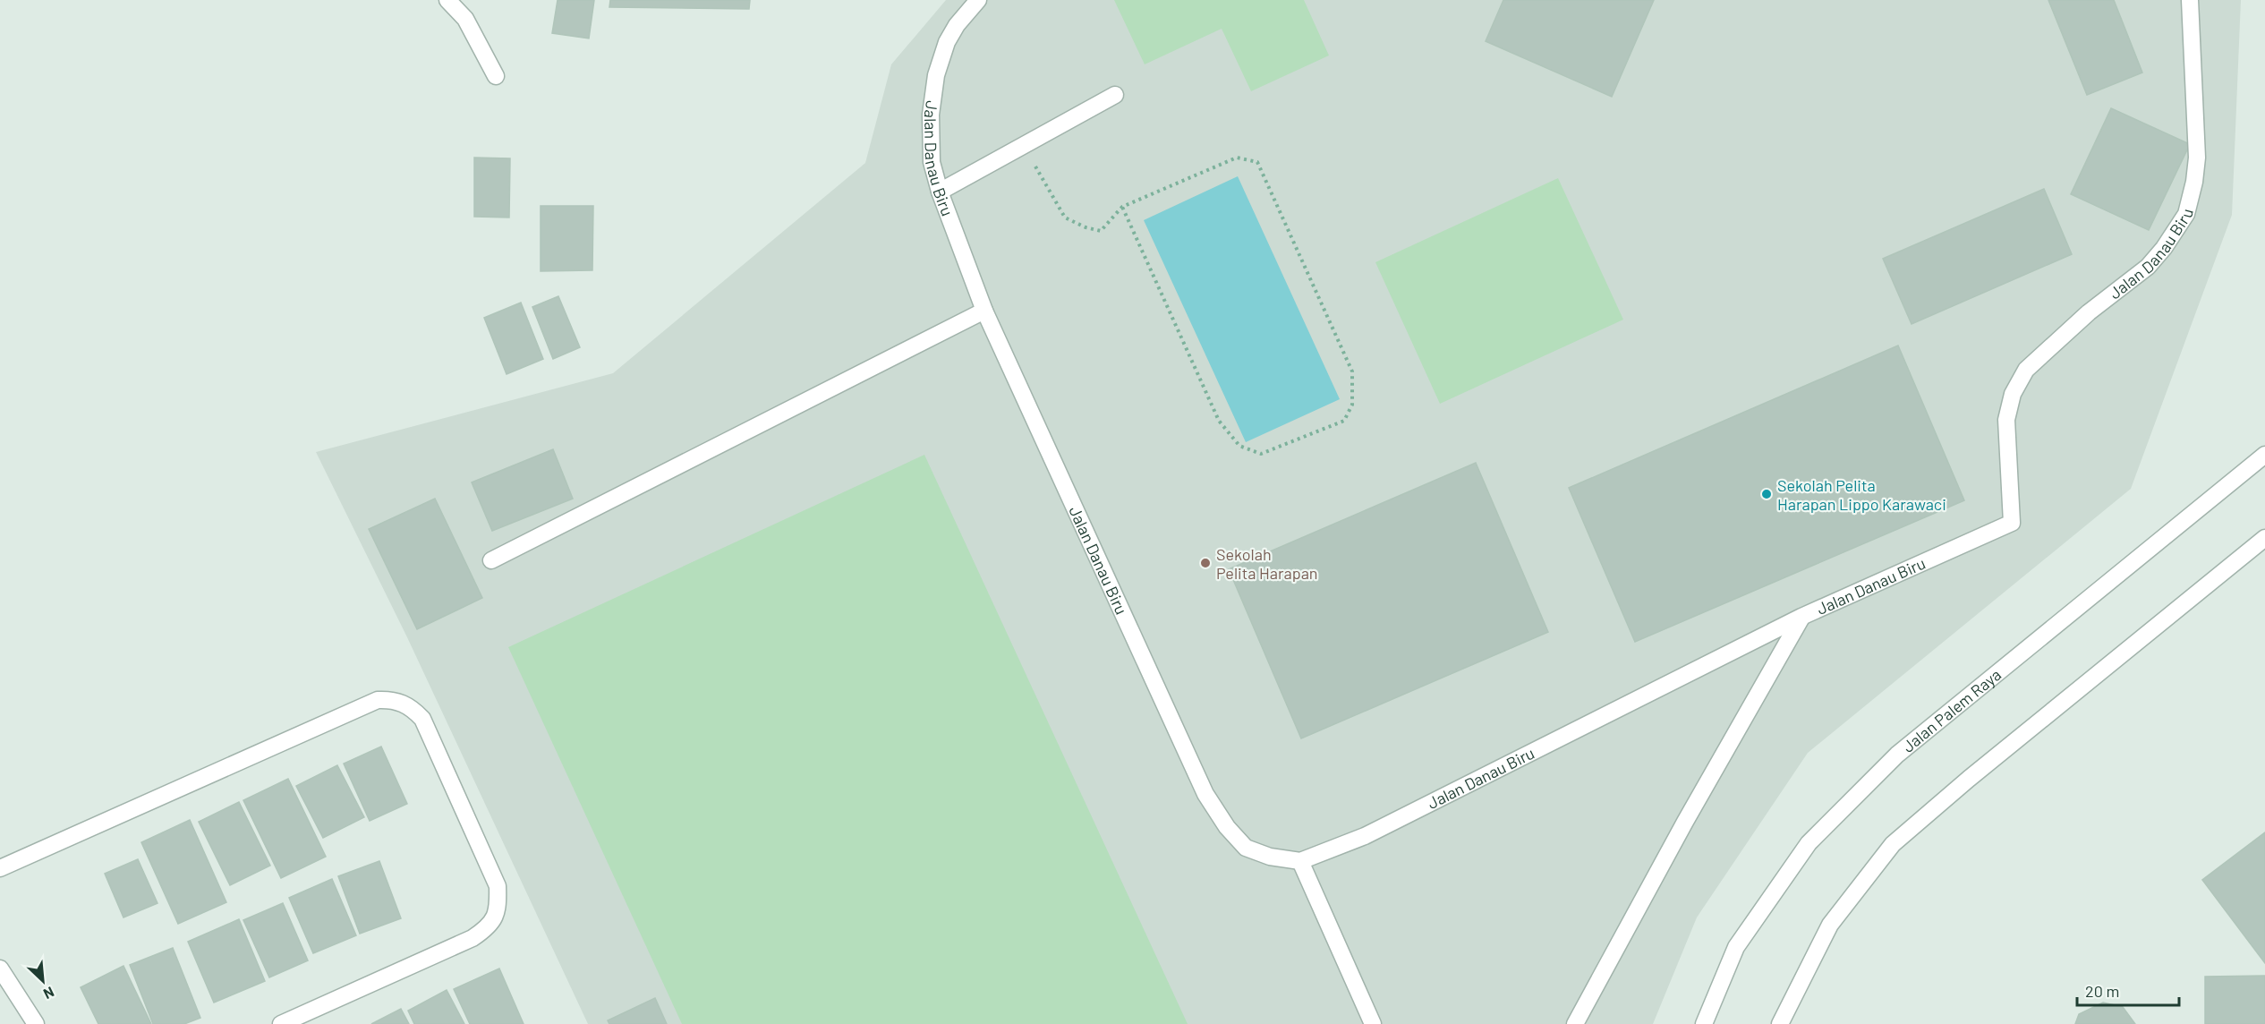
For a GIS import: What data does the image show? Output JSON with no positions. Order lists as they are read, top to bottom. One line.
{"streets":{"street":["Jalan Danau Biru","Jalan Palem Raya"]},"places":["Sekolah Pelita Harapan Lippo Karawaci","Sekolah Pelita Harapan"],"scale_bar":"20 m","north":"bottom right"}
